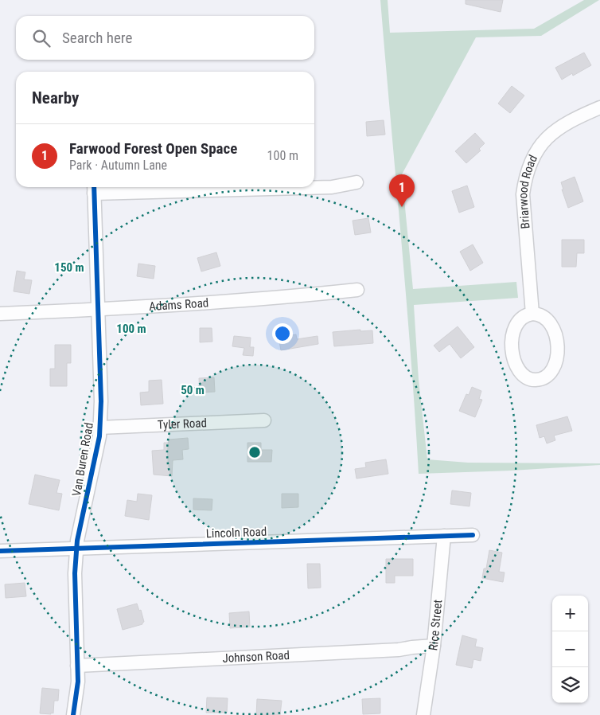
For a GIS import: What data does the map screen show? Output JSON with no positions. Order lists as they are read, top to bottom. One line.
{"streets":{"street":["Briarwood Road","Adams Road","Tyler Road","Van Buren Road","Lincoln Road","Rice Street","Johnson Road"]},"crossings":[["Adams Road","Van Buren Road"],["Tyler Road","Van Buren Road"],["Van Buren Road","Lincoln Road"],["Van Buren Road","Johnson Road"],["Lincoln Road","Rice Street"],["Rice Street","Johnson Road"]],"page":{"search":"Search here","heading":"Nearby","list":[{"mark":"1","name":"Farwood Forest Open Space","note":"Park · Autumn Lane","value":"100 m"}],"pins":"1","map_buttons":["+","−"]},"rings":["150 m","100 m","50 m"]}
